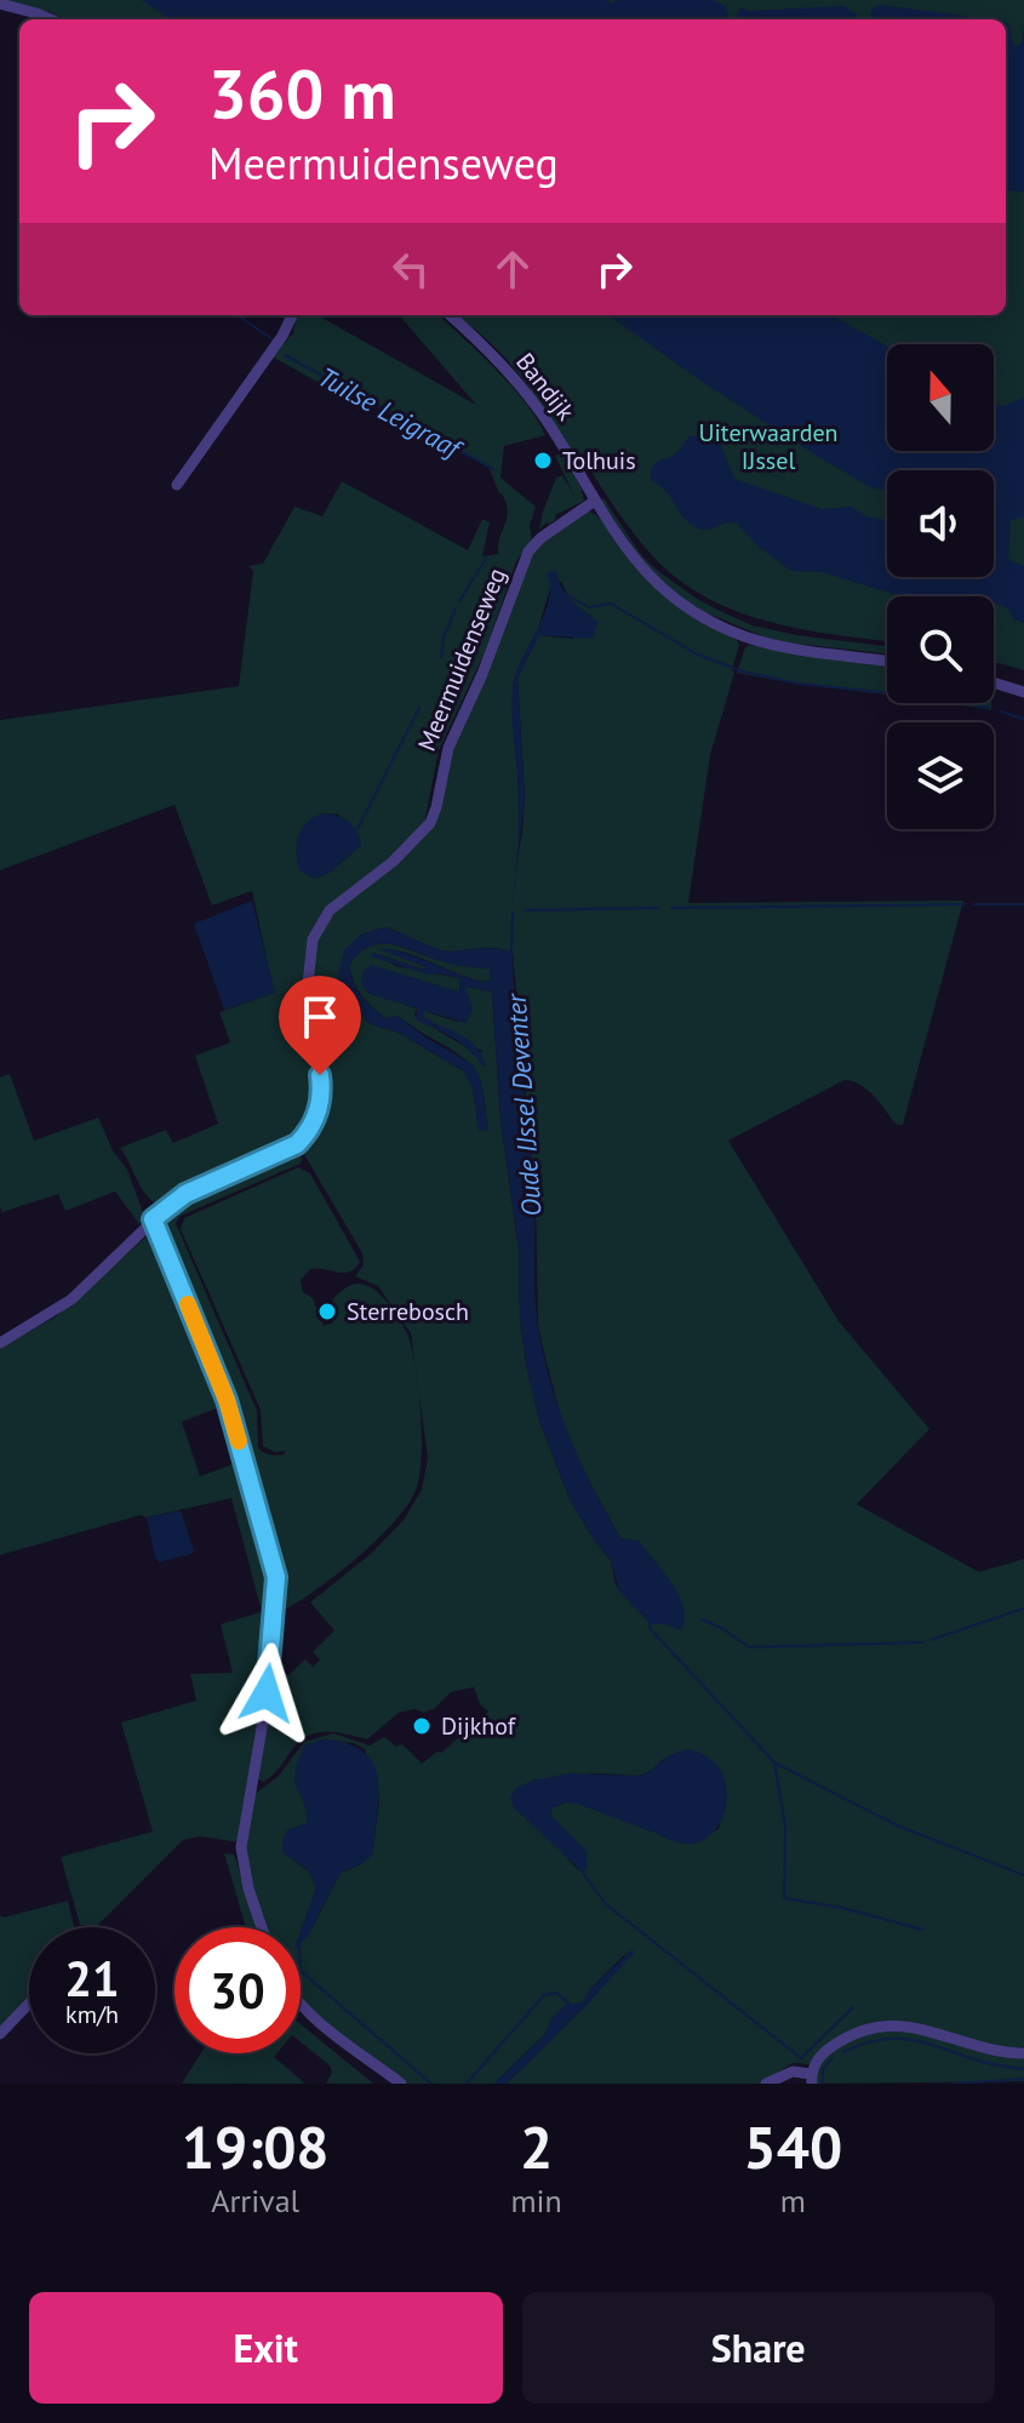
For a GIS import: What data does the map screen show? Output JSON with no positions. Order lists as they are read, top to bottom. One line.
{"streets":{"street":["Bandijk","Meermuidenseweg"]},"crossings":[["Bandijk","Meermuidenseweg"]],"water":["Tuilse Leigraaf","Oude IJssel Deventer"],"parks":["Uiterwaarden IJssel"],"places":["Tolhuis","Sterrebosch","Dijkhof"],"north":"top","page":{"turn":["360 m","Meermuidenseweg"],"speed":"21 km/h","limit":"30","eta":["19:08","Arrival","2","min","540","m"],"buttons":["Exit","Share"]}}
